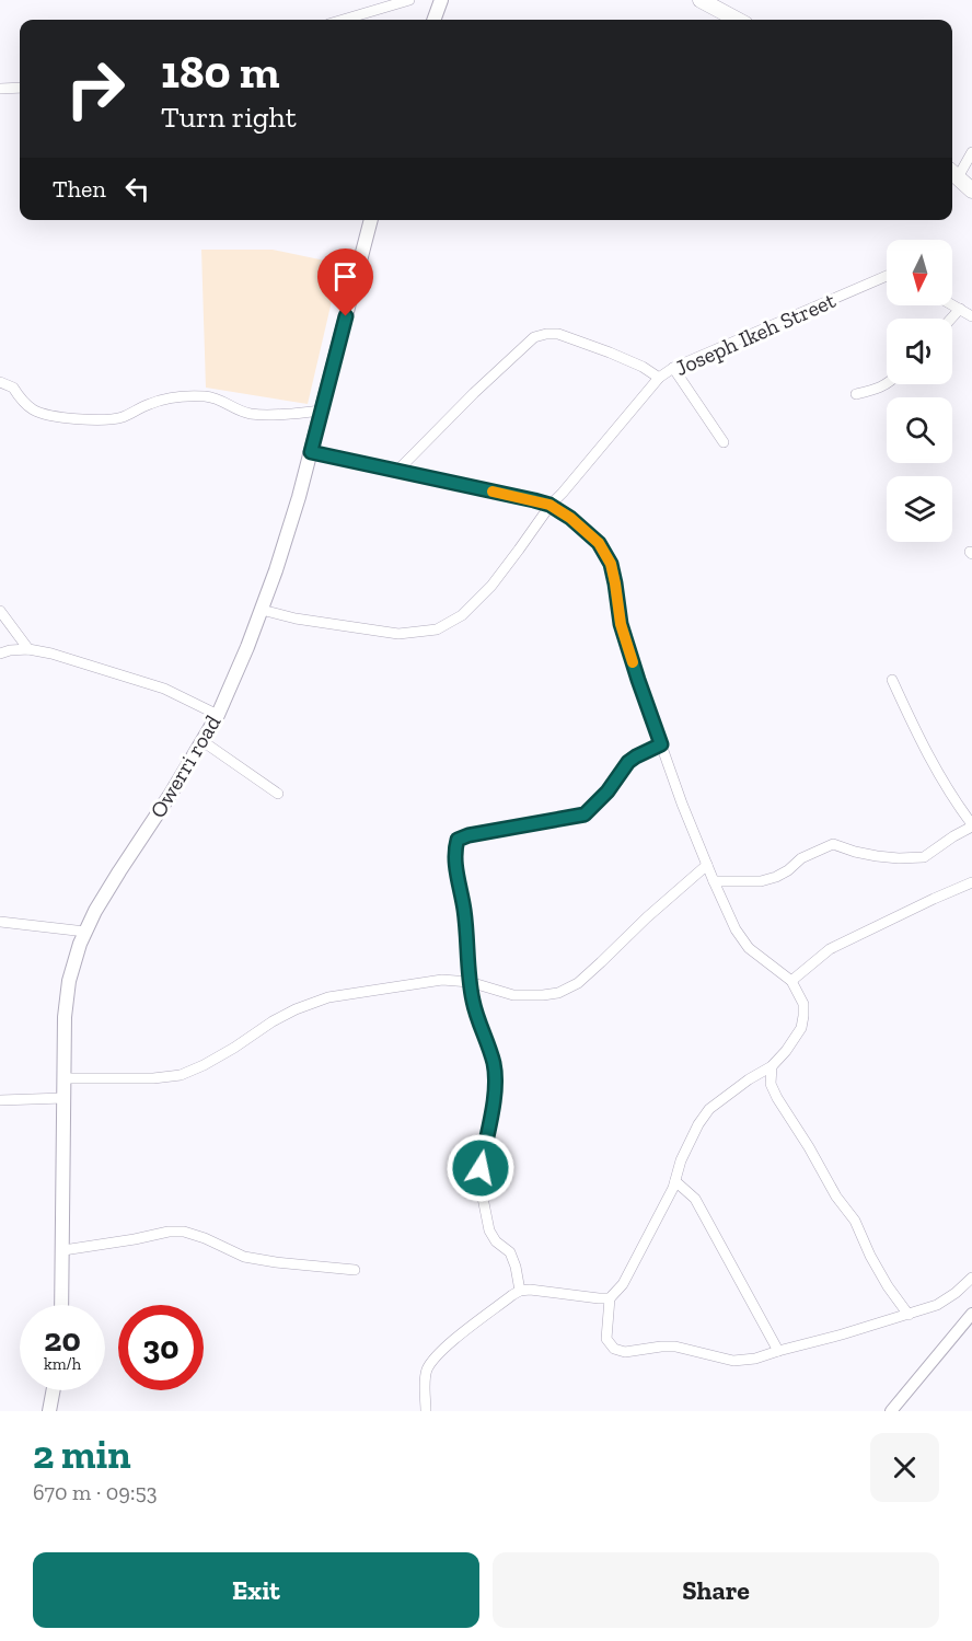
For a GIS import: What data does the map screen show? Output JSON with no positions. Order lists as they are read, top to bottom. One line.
{"streets":{"main road":["Owerri road"],"street":["Joseph Ikeh Street"]},"crossings":[["Joseph Ikeh Street","Owerri road"]],"north":"bottom","page":{"turn":["180 m","Turn right"],"then":"Then","speed":"20 km/h","limit":"30","heading":["2 min","670 m · 09:53"],"buttons":["Exit","Share"]}}
